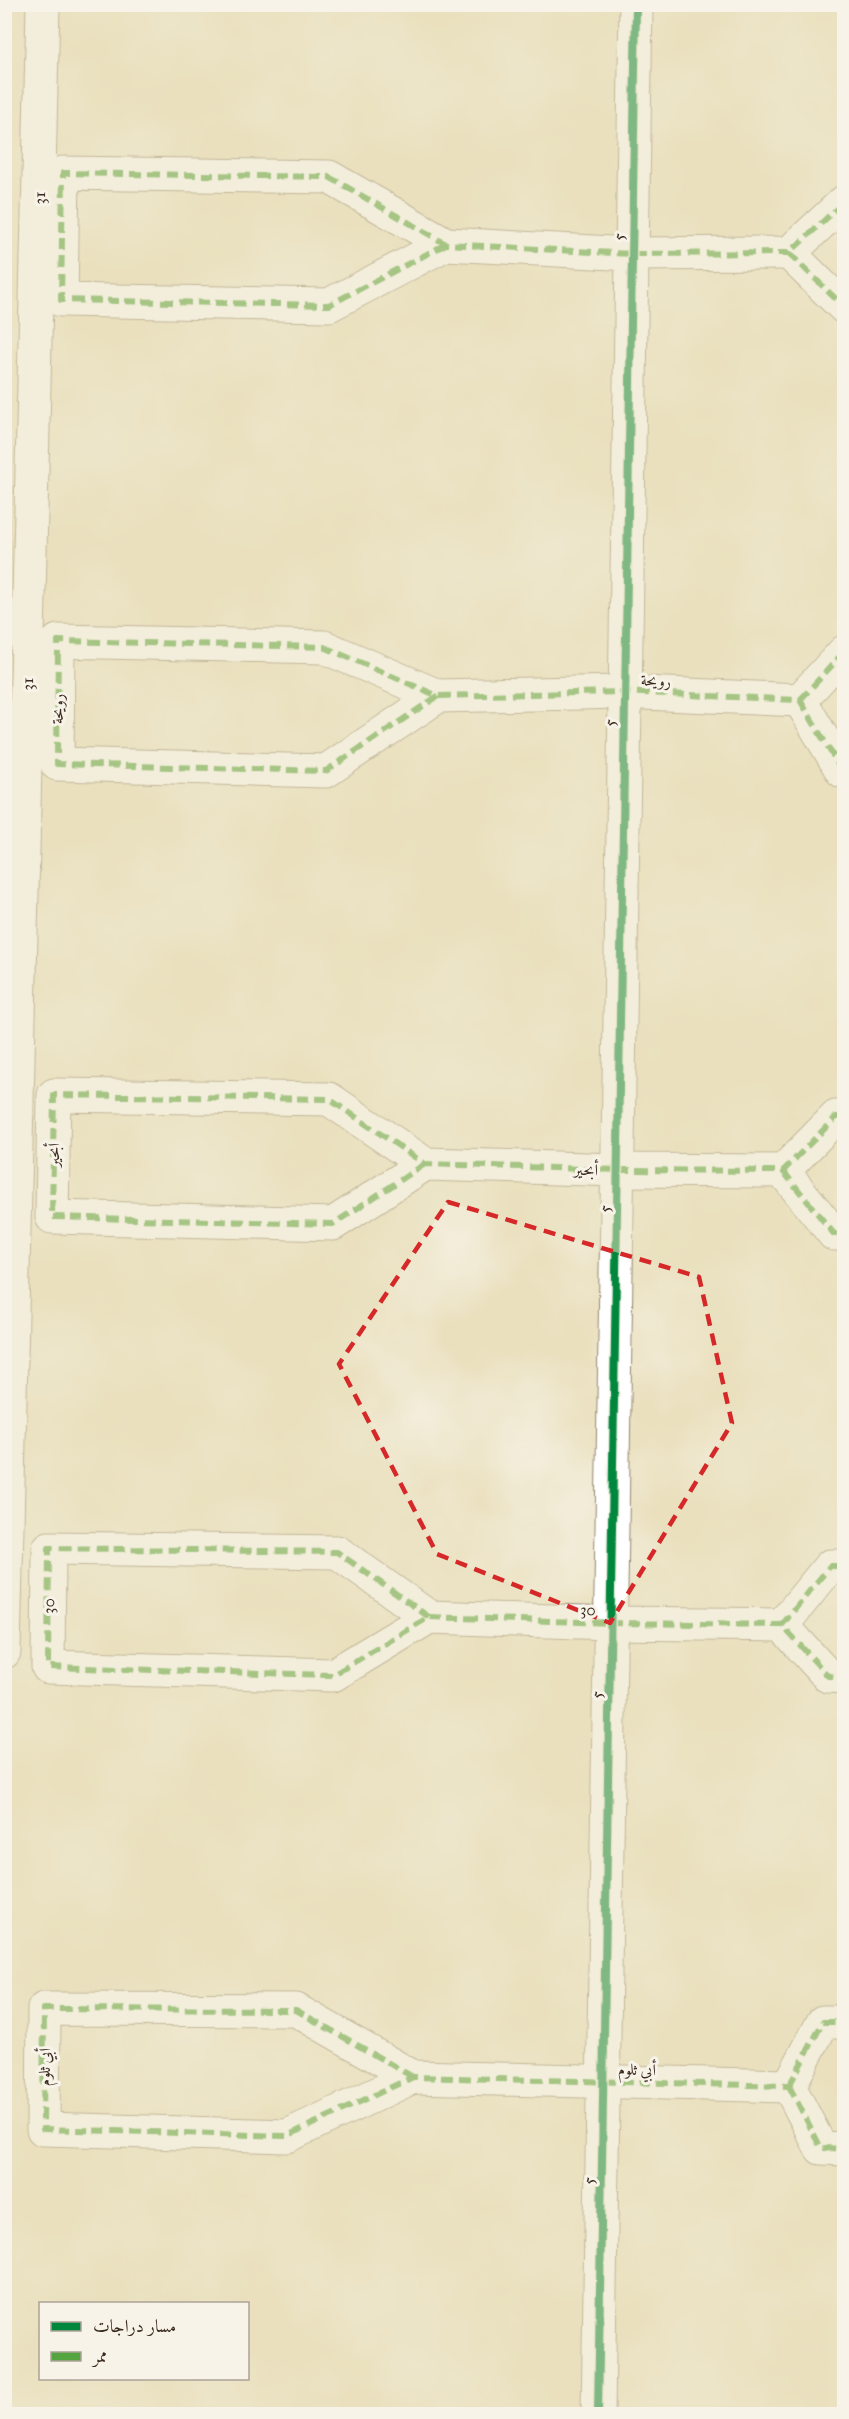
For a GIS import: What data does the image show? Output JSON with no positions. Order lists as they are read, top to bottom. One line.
{"streets":{"street":["31","5","رويحة","أبحير","30","أبي ثلوم"]},"crossings":[["5","رويحة"],["5","أبحير"],["5","30"],["5","أبي ثلوم"]],"legend":["مسار دراجات","ممر"]}
